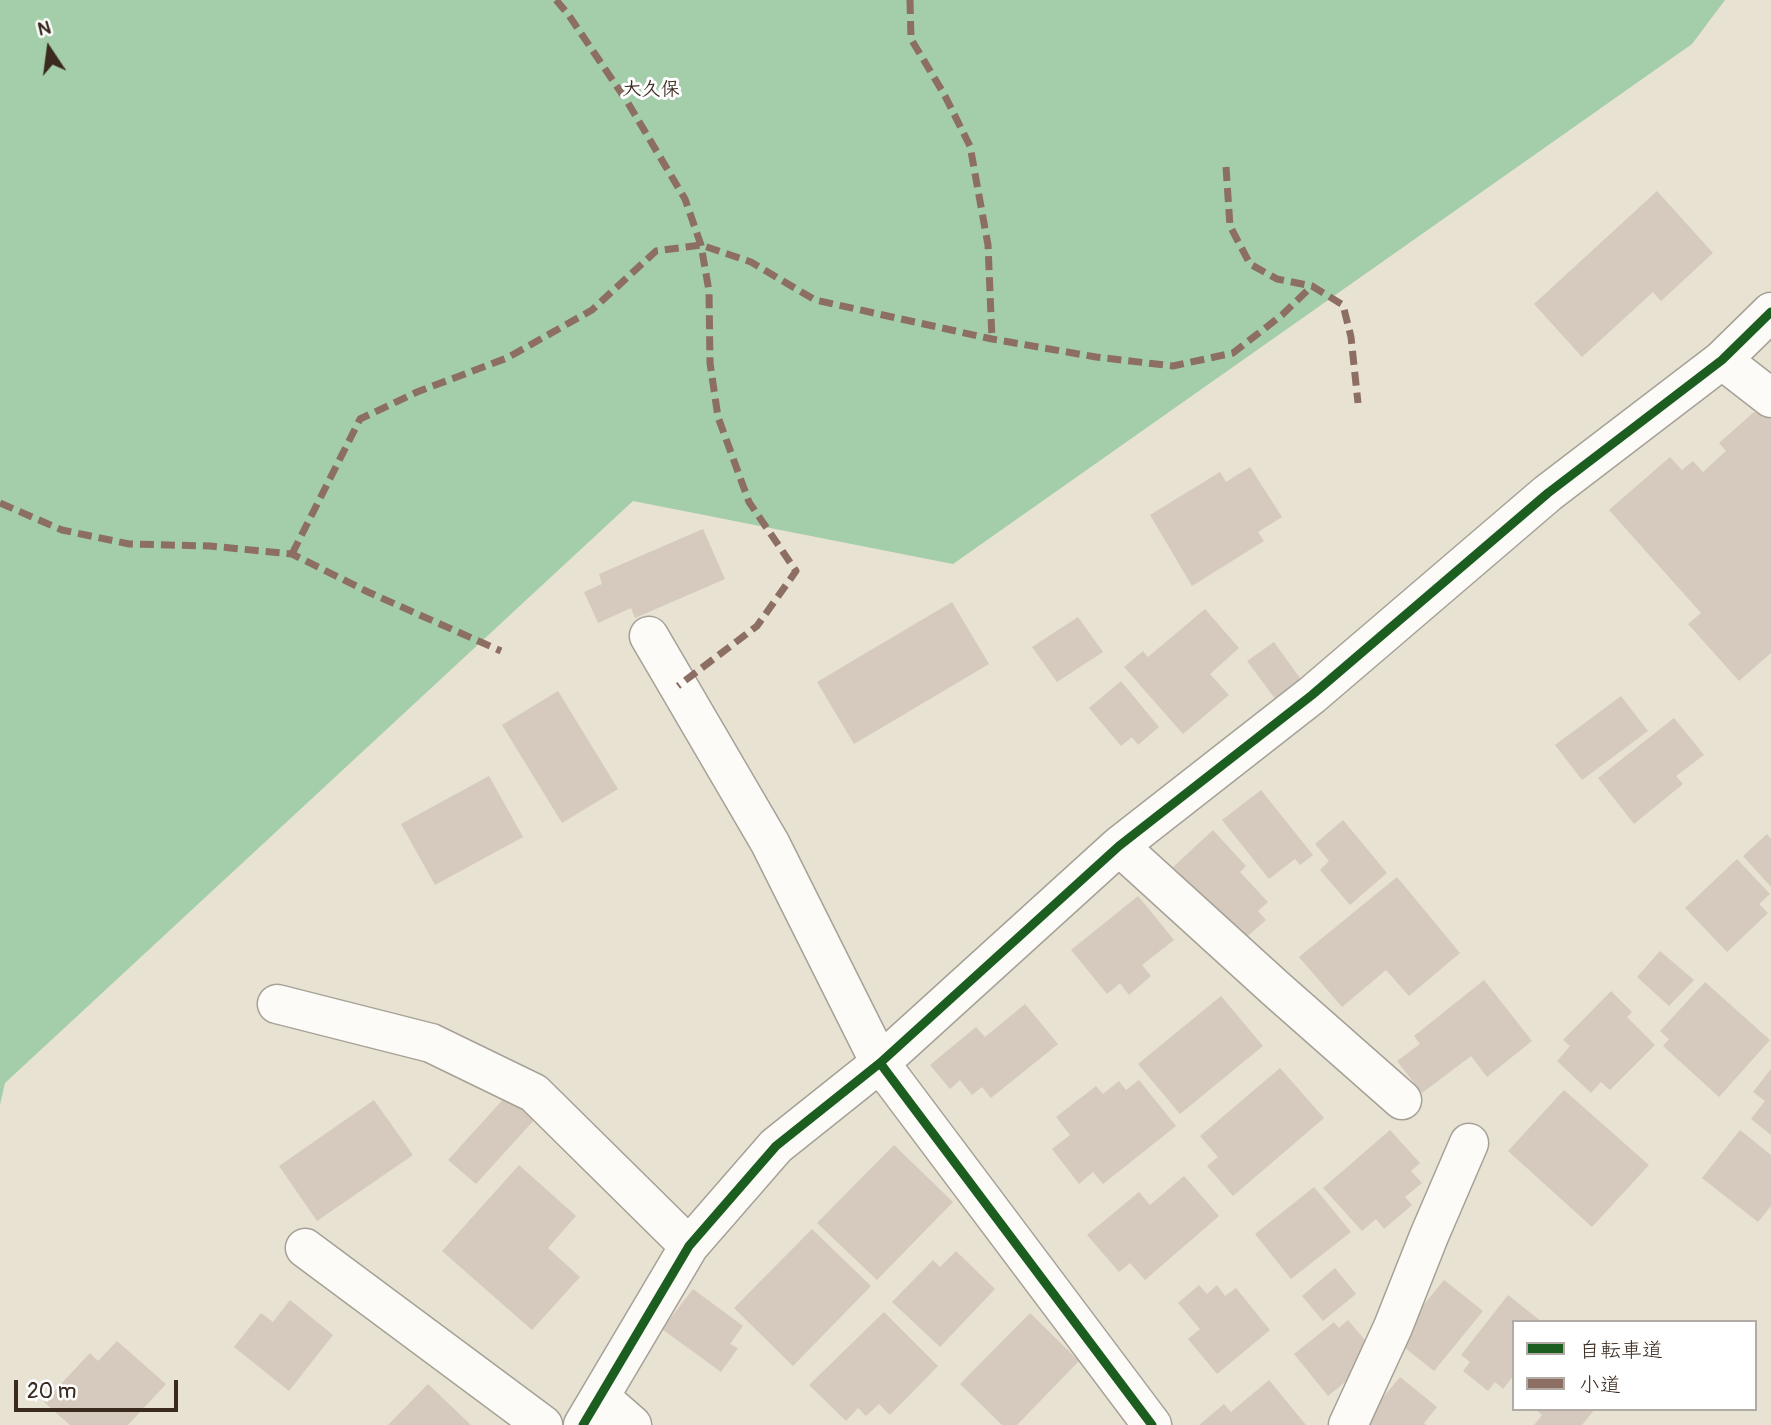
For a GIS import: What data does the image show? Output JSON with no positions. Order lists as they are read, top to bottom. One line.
{"districts":["大久保"],"legend":["自転車道","小道"],"scale_bar":"20 m","north":"top"}
